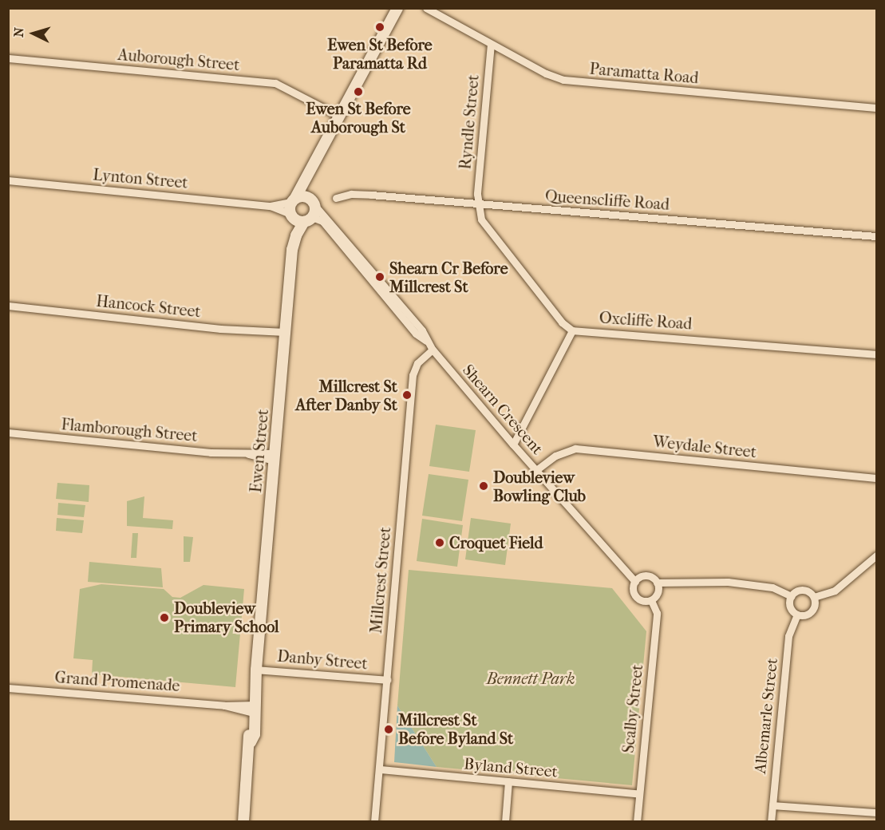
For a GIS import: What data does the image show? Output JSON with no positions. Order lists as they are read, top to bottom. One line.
{"streets":{"main road":["Ewen Street"],"street":["Auborough Street","Paramatta Road","Ryndle Street","Lynton Street","Queenscliffe Road","Hancock Street","Oxcliffe Road","Shearn Crescent","Flamborough Street","Weydale Street","Millcrest Street","Danby Street","Grand Promenade","Scalby Street","Albemarle Street","Byland Street"]},"crossings":[["Auborough Street","Ewen Street"],["Paramatta Road","Ryndle Street"],["Ryndle Street","Queenscliffe Road"],["Lynton Street","Shearn Crescent"],["Lynton Street","Ewen Street"],["Hancock Street","Ewen Street"],["Shearn Crescent","Weydale Street"],["Shearn Crescent","Ewen Street"],["Shearn Crescent","Millcrest Street"],["Shearn Crescent","Scalby Street"],["Flamborough Street","Ewen Street"],["Ewen Street","Danby Street"],["Ewen Street","Grand Promenade"],["Millcrest Street","Danby Street"],["Millcrest Street","Byland Street"],["Scalby Street","Byland Street"]],"parks":["Bennett Park"],"places":["Ewen St Before Paramatta Rd","Ewen St Before Auborough St","Shearn Cr Before Millcrest St","Millcrest St After Danby St","Doubleview Bowling Club","Croquet Field","Doubleview Primary School","Millcrest St Before Byland St"],"north":"left"}
